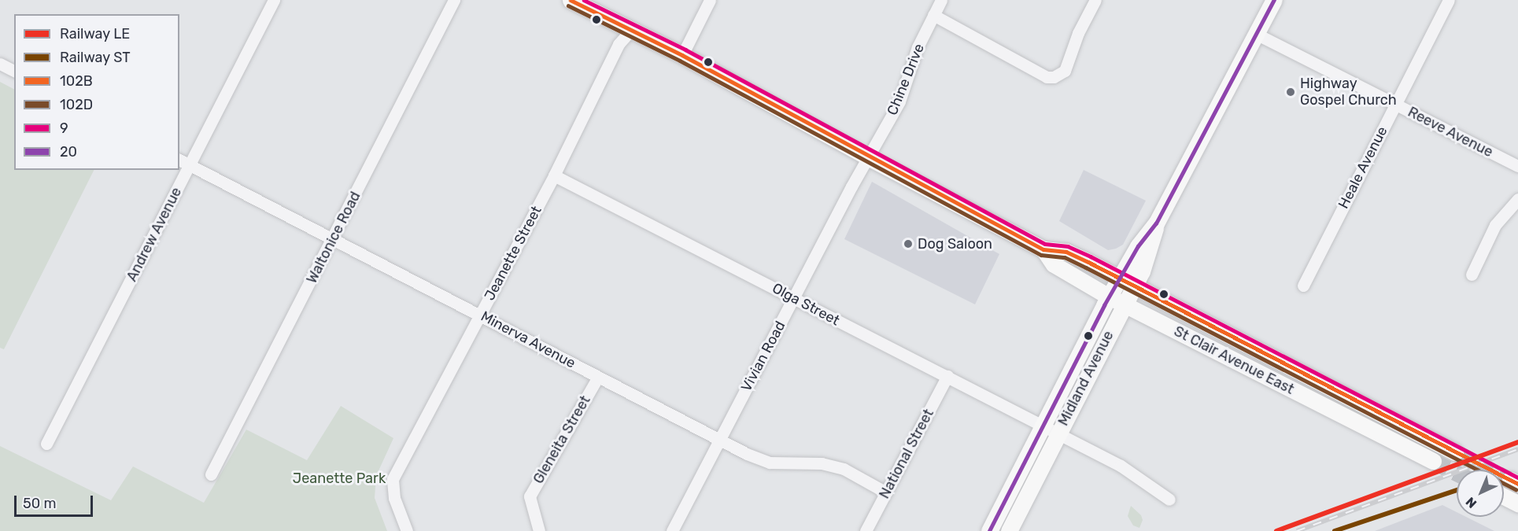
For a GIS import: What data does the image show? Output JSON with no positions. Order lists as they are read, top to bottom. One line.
{"streets":{"main road":["St Clair Avenue East","Midland Avenue"],"street":["Chine Drive","Reeve Avenue","Heale Avenue","Andrew Avenue","Waltonice Road","Jeanette Street","Olga Street","Minerva Avenue","Vivian Road","Gleneita Street","National Street"]},"crossings":[["Chine Drive","Vivian Road"],["Chine Drive","St Clair Avenue East"],["Reeve Avenue","Heale Avenue"],["Reeve Avenue","Midland Avenue"],["Andrew Avenue","Minerva Avenue"],["Waltonice Road","Minerva Avenue"],["Jeanette Street","Olga Street"],["Jeanette Street","Minerva Avenue"],["Jeanette Street","St Clair Avenue East"],["Olga Street","Vivian Road"],["Olga Street","Midland Avenue"],["Olga Street","National Street"],["Minerva Avenue","Vivian Road"],["Minerva Avenue","Gleneita Street"],["Minerva Avenue","National Street"],["Vivian Road","St Clair Avenue East"],["St Clair Avenue East","Midland Avenue"]],"parks":["Jeanette Park"],"places":["Highway Gospel Church","Dog Saloon"],"lines":["transit line 102B","transit line 9","transit line 20","transit line 102D","rail line LE","rail line ST"],"legend":["Railway LE","Railway ST","102B","102D","9","20"],"scale_bar":"50 m","north":"bottom left"}
